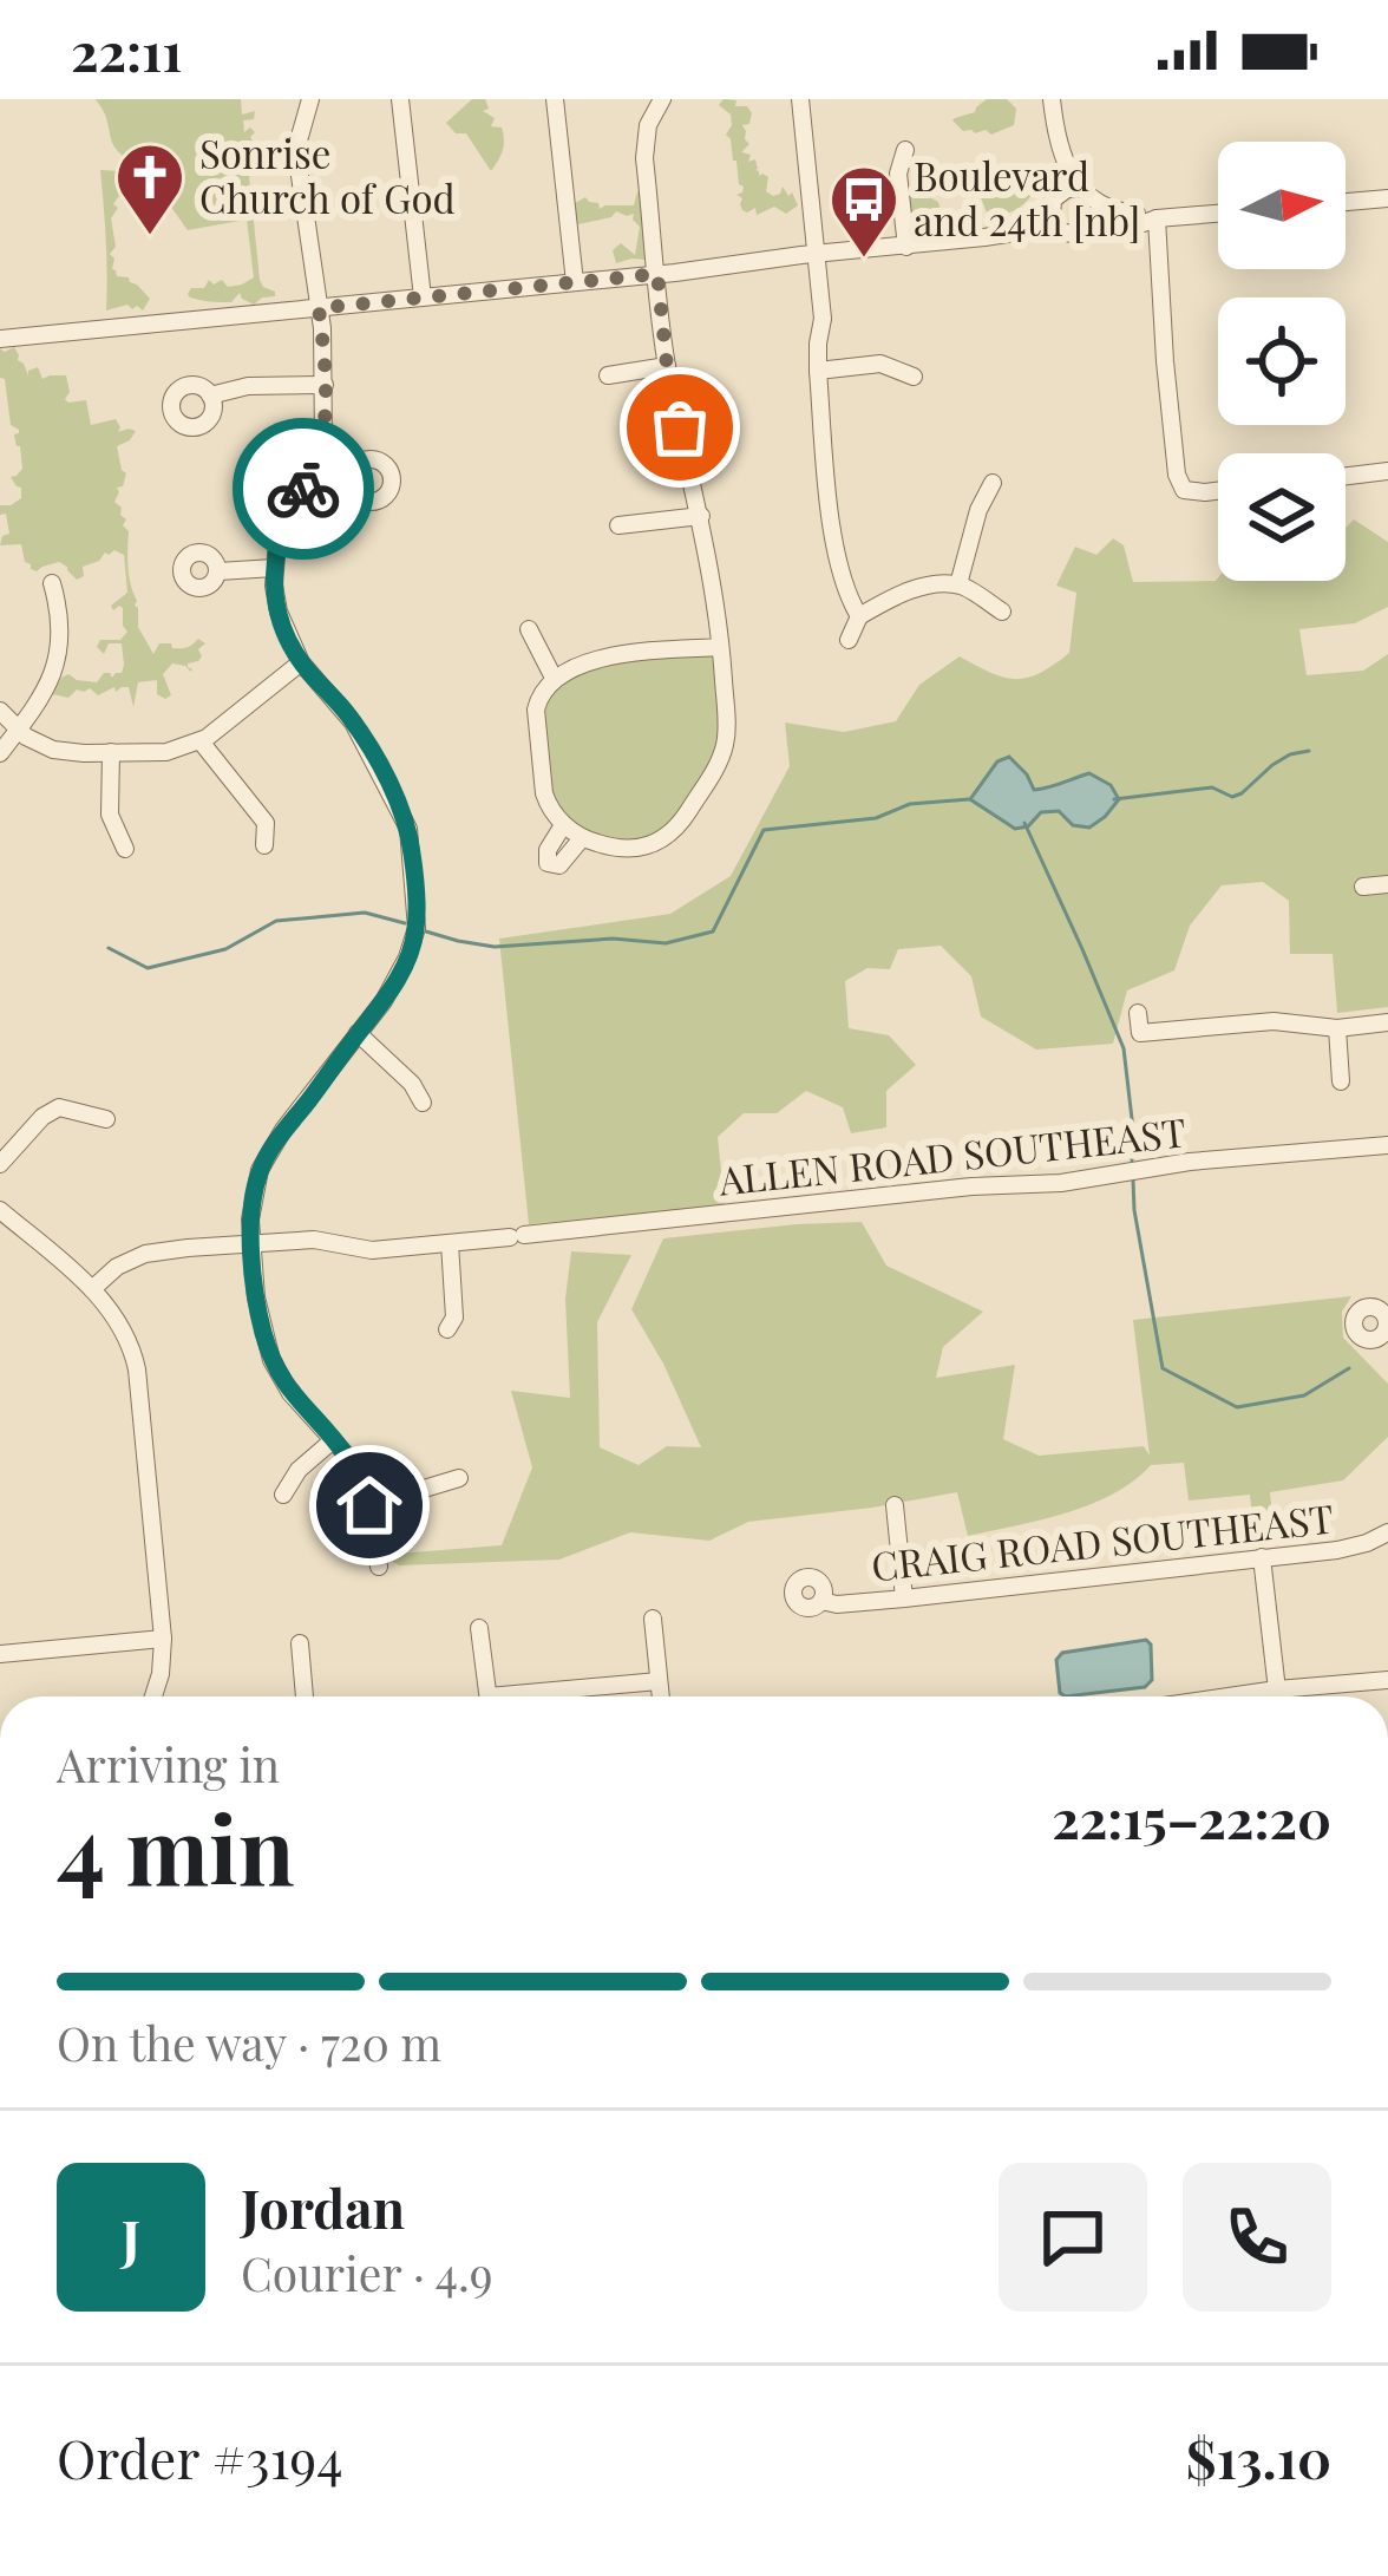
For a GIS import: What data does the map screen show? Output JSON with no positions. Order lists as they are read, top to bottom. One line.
{"streets":{"street":["ALLEN ROAD SOUTHEAST","CRAIG ROAD SOUTHEAST"]},"places":{"church":["Sonrise Church of God"],"bus stop":["Boulevard and 24th [nb]"]},"north":"right","page":{"status":"22:11","heading":["4 min","Arriving in","22:15–22:20"],"panel":["Jordan","Courier · 4.9","Order #3194","$13.10"],"bar":"On the way · 720 m","round":"J"}}
